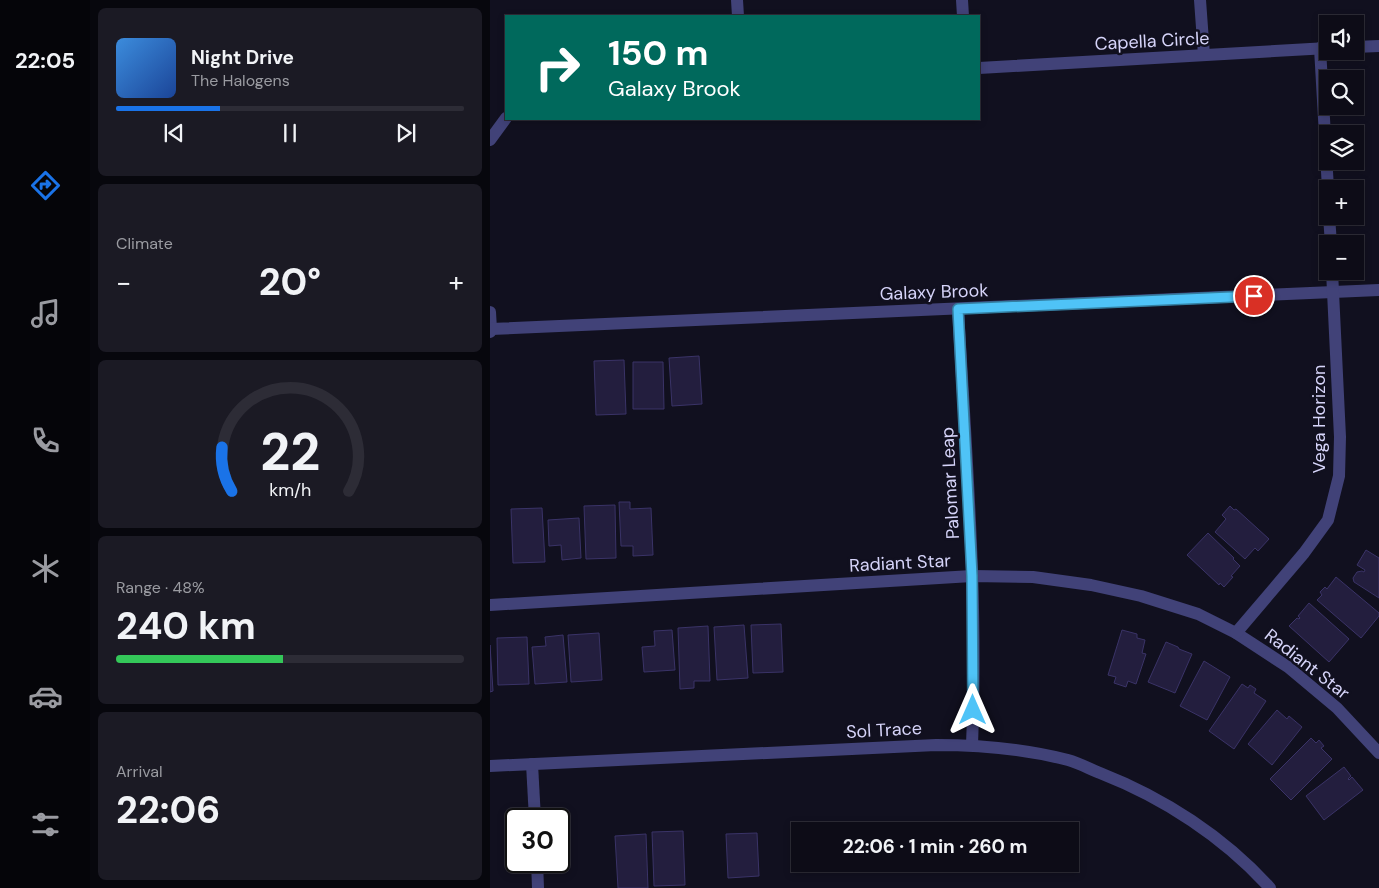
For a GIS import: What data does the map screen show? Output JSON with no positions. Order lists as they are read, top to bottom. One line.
{"streets":{"street":["Capella Circle","Galaxy Brook","Vega Horizon","Palomar Leap","Radiant Star","Sol Trace"]},"crossings":[["Galaxy Brook","Vega Horizon"],["Galaxy Brook","Palomar Leap"],["Vega Horizon","Radiant Star"],["Palomar Leap","Radiant Star"],["Palomar Leap","Sol Trace"]],"page":{"tabs":"22:05","map_buttons":["+","−"],"turn":["150 m","Galaxy Brook"],"song":["Night Drive","The Halogens"],"tile":["Climate",["Range · 48%","240 km"],["Arrival","22:06"]],"heat":["−","20°","+"],"limit":"30","trip":"22:06 · 1 min · 260 m","gauge":["22","km/h"]}}
